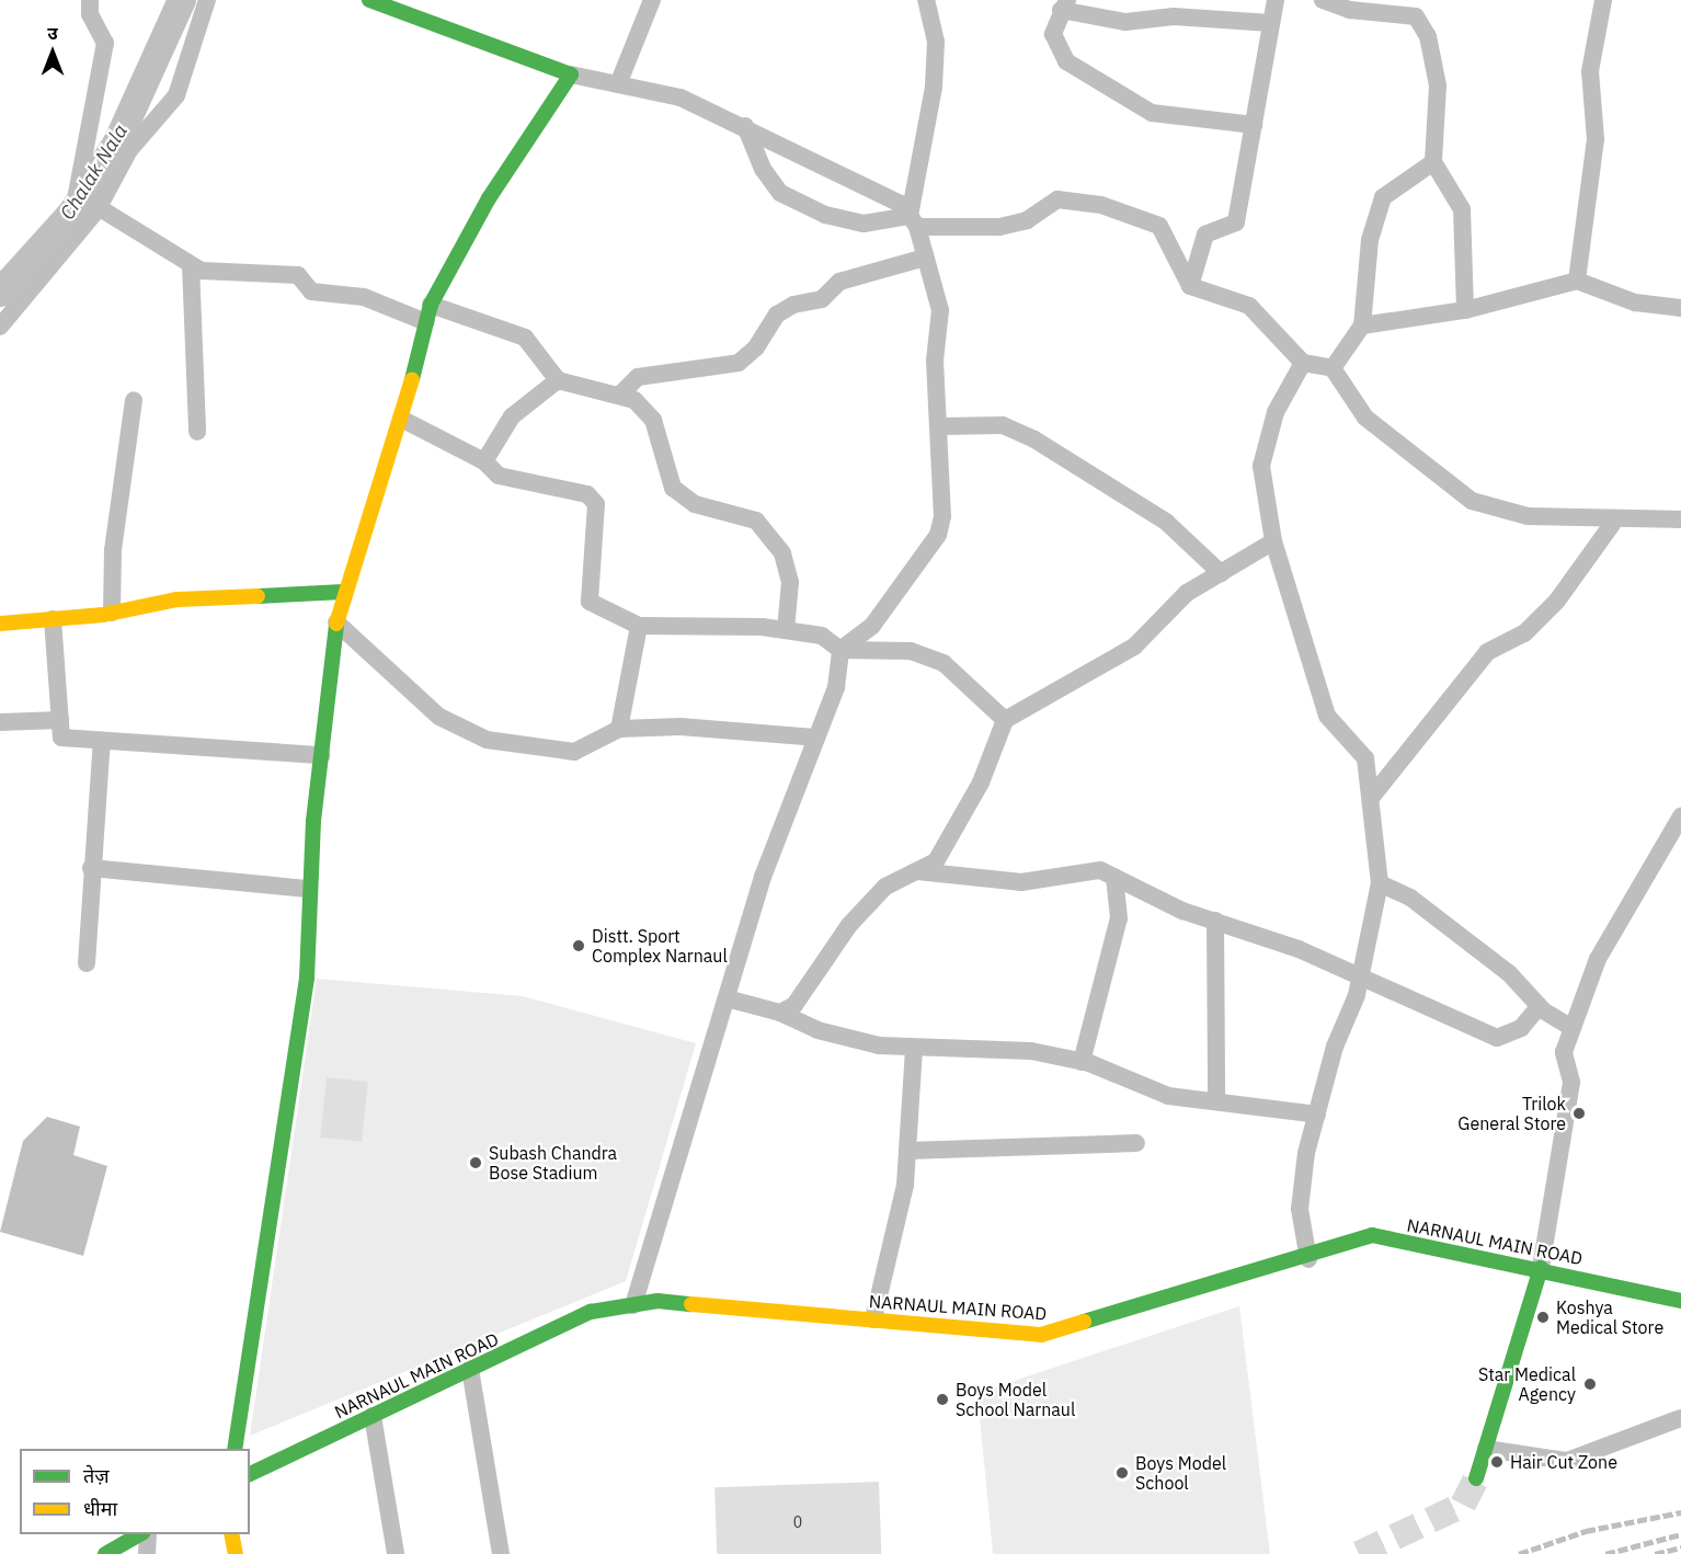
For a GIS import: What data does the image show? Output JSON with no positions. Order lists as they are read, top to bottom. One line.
{"streets":{"street":["NARNAUL MAIN ROAD"]},"water":["Chalak Nala"],"places":["Distt. Sport Complex Narnaul","Trilok General Store","Subash Chandra Bose Stadium","Koshya Medical Store","Star Medical Agency","Boys Model School Narnaul","Hair Cut Zone","Boys Model School"],"house_numbers":["0"],"legend":["तेज़","धीमा"],"north":"top"}
